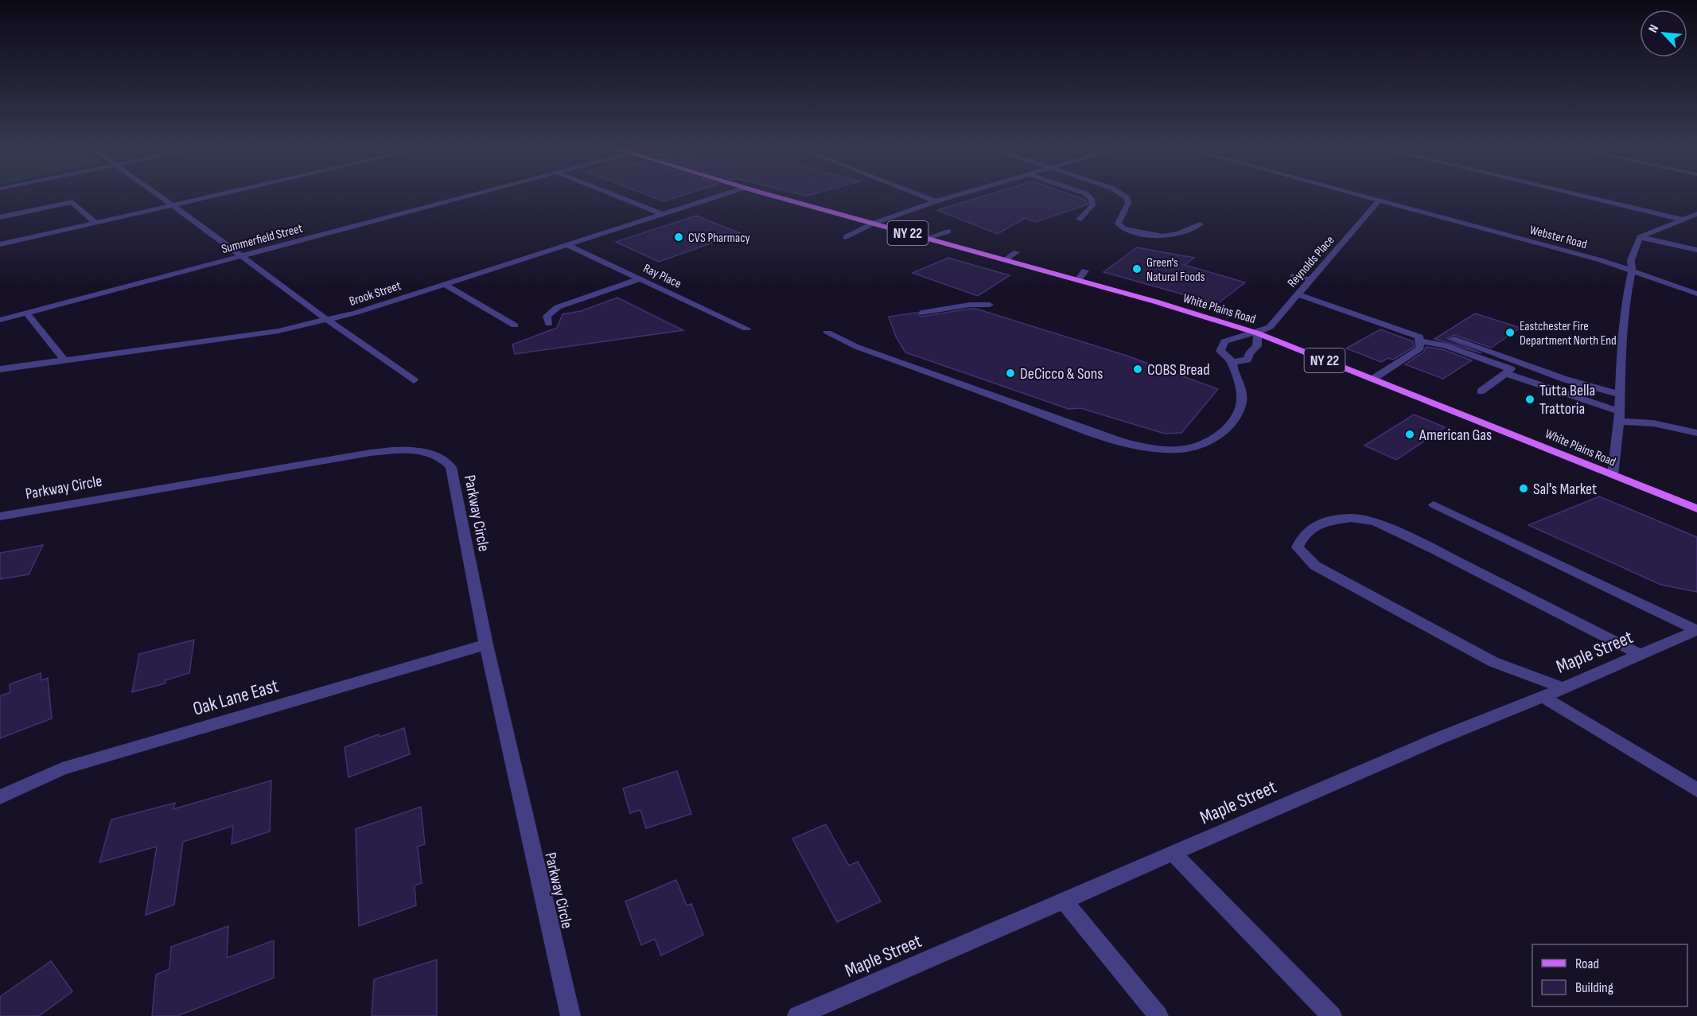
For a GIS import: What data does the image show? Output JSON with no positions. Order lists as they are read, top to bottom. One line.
{"streets":{"main road":["NY 22","White Plains Road"],"street":["Webster Road","Summerfield Street","Reynolds Place","Ray Place","Brook Street","Parkway Circle","Maple Street","Oak Lane East"]},"crossings":[["Webster Road","Reynolds Place"],["Reynolds Place","White Plains Road"],["Ray Place","Brook Street"],["Parkway Circle","Oak Lane East"]],"places":["CVS Pharmacy","Green's Natural Foods","Eastchester Fire Department North End","COBS Bread","DeCicco & Sons","Tutta Bella Trattoria","American Gas","Sal's Market"],"legend":["Road","Building"],"north":"top left"}
